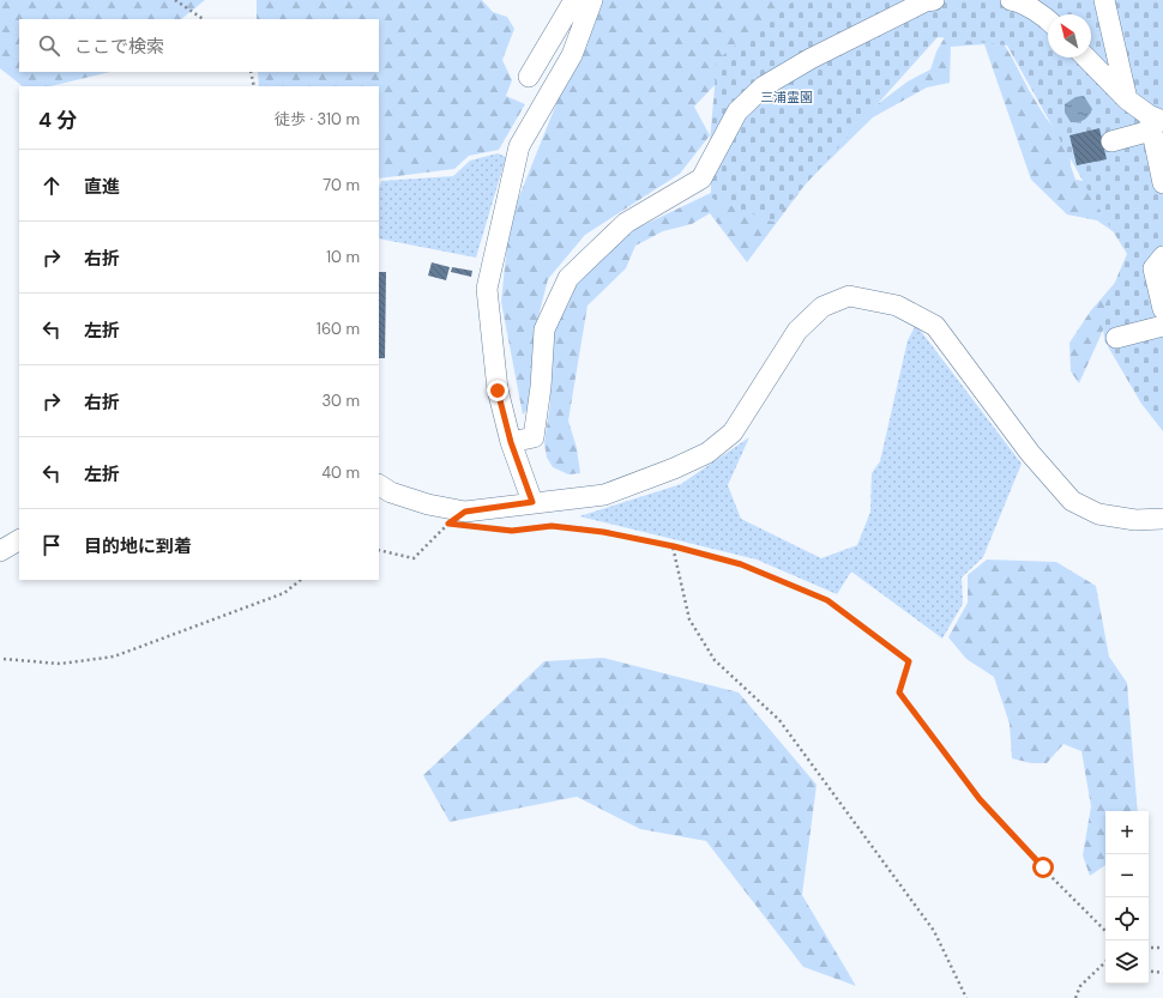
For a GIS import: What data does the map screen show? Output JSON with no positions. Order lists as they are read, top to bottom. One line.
{"parks":["三浦霊園"],"north":"top left","page":{"search":"ここで検索","heading":["4 分","徒歩 · 310 m"],"list":[["直進","70 m"],["右折","10 m"],["左折","160 m"],["右折","30 m"],["左折","40 m"],"目的地に到着"],"map_buttons":["+","−"]}}
